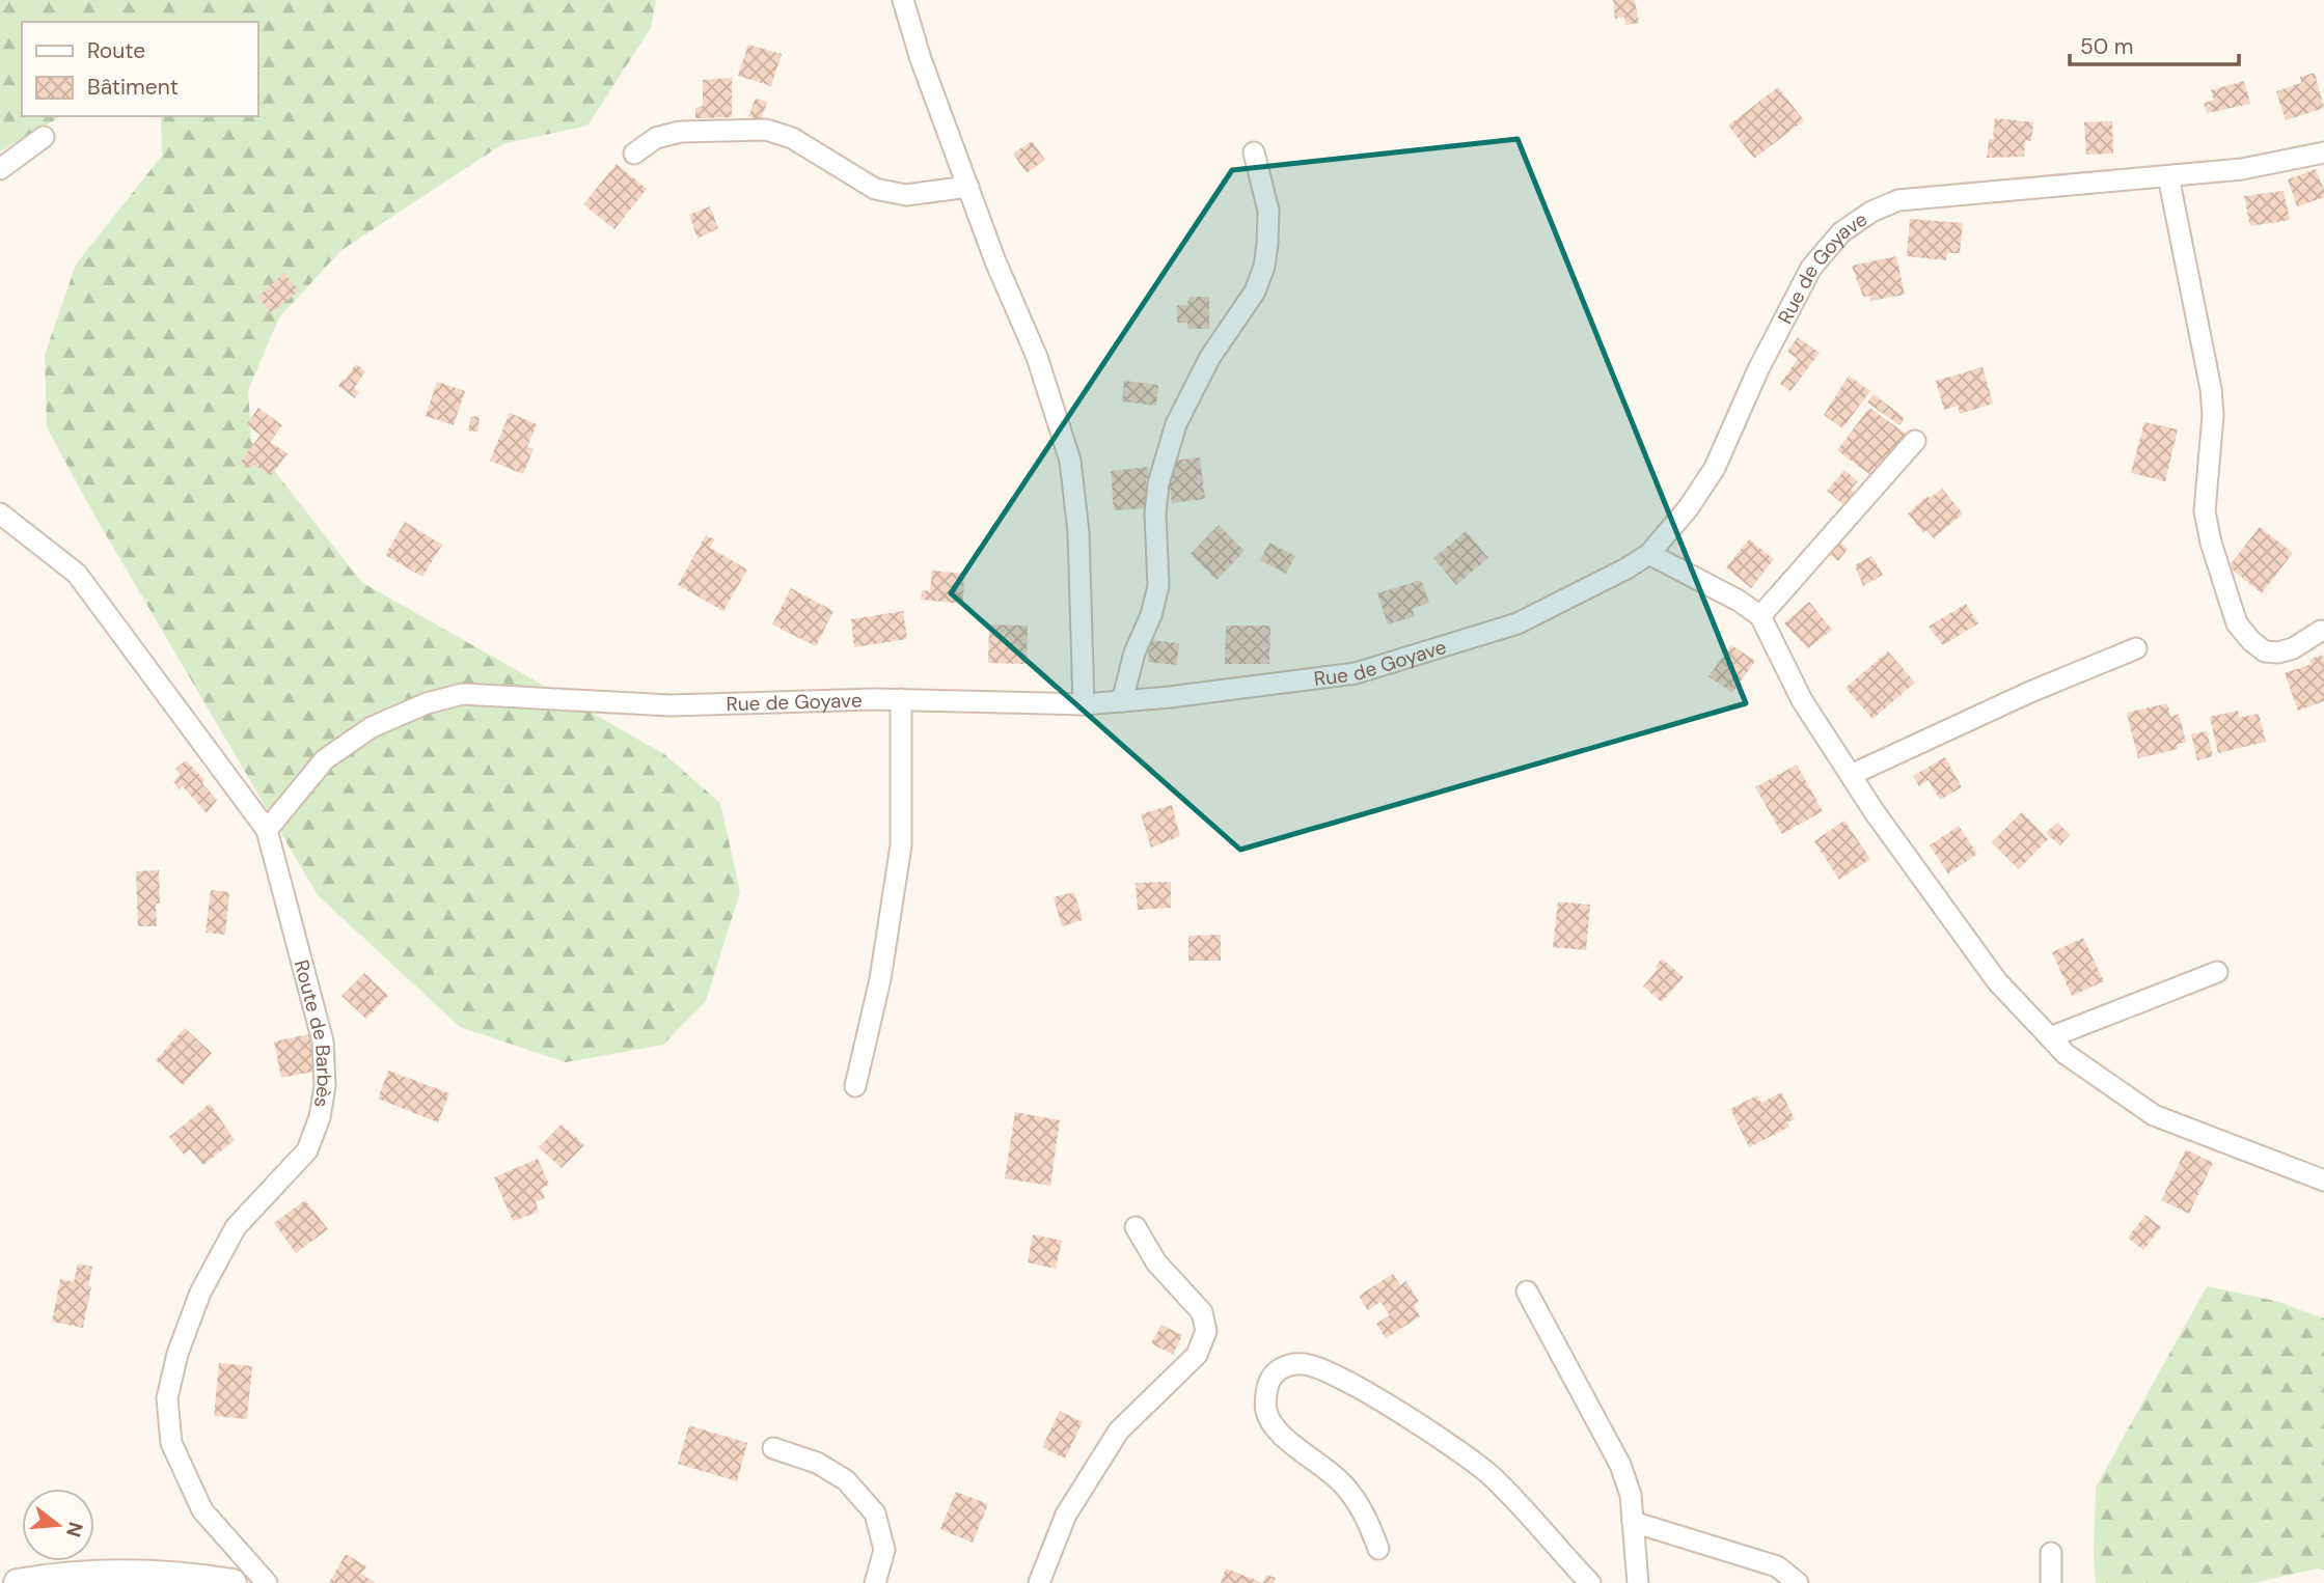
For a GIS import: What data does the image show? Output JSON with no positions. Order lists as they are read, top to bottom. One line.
{"streets":{"street":["Rue de Goyave","Route de Barbès"]},"crossings":[["Rue de Goyave","Route de Barbès"]],"legend":["Route","Bâtiment"],"scale_bar":"50 m","north":"right"}
